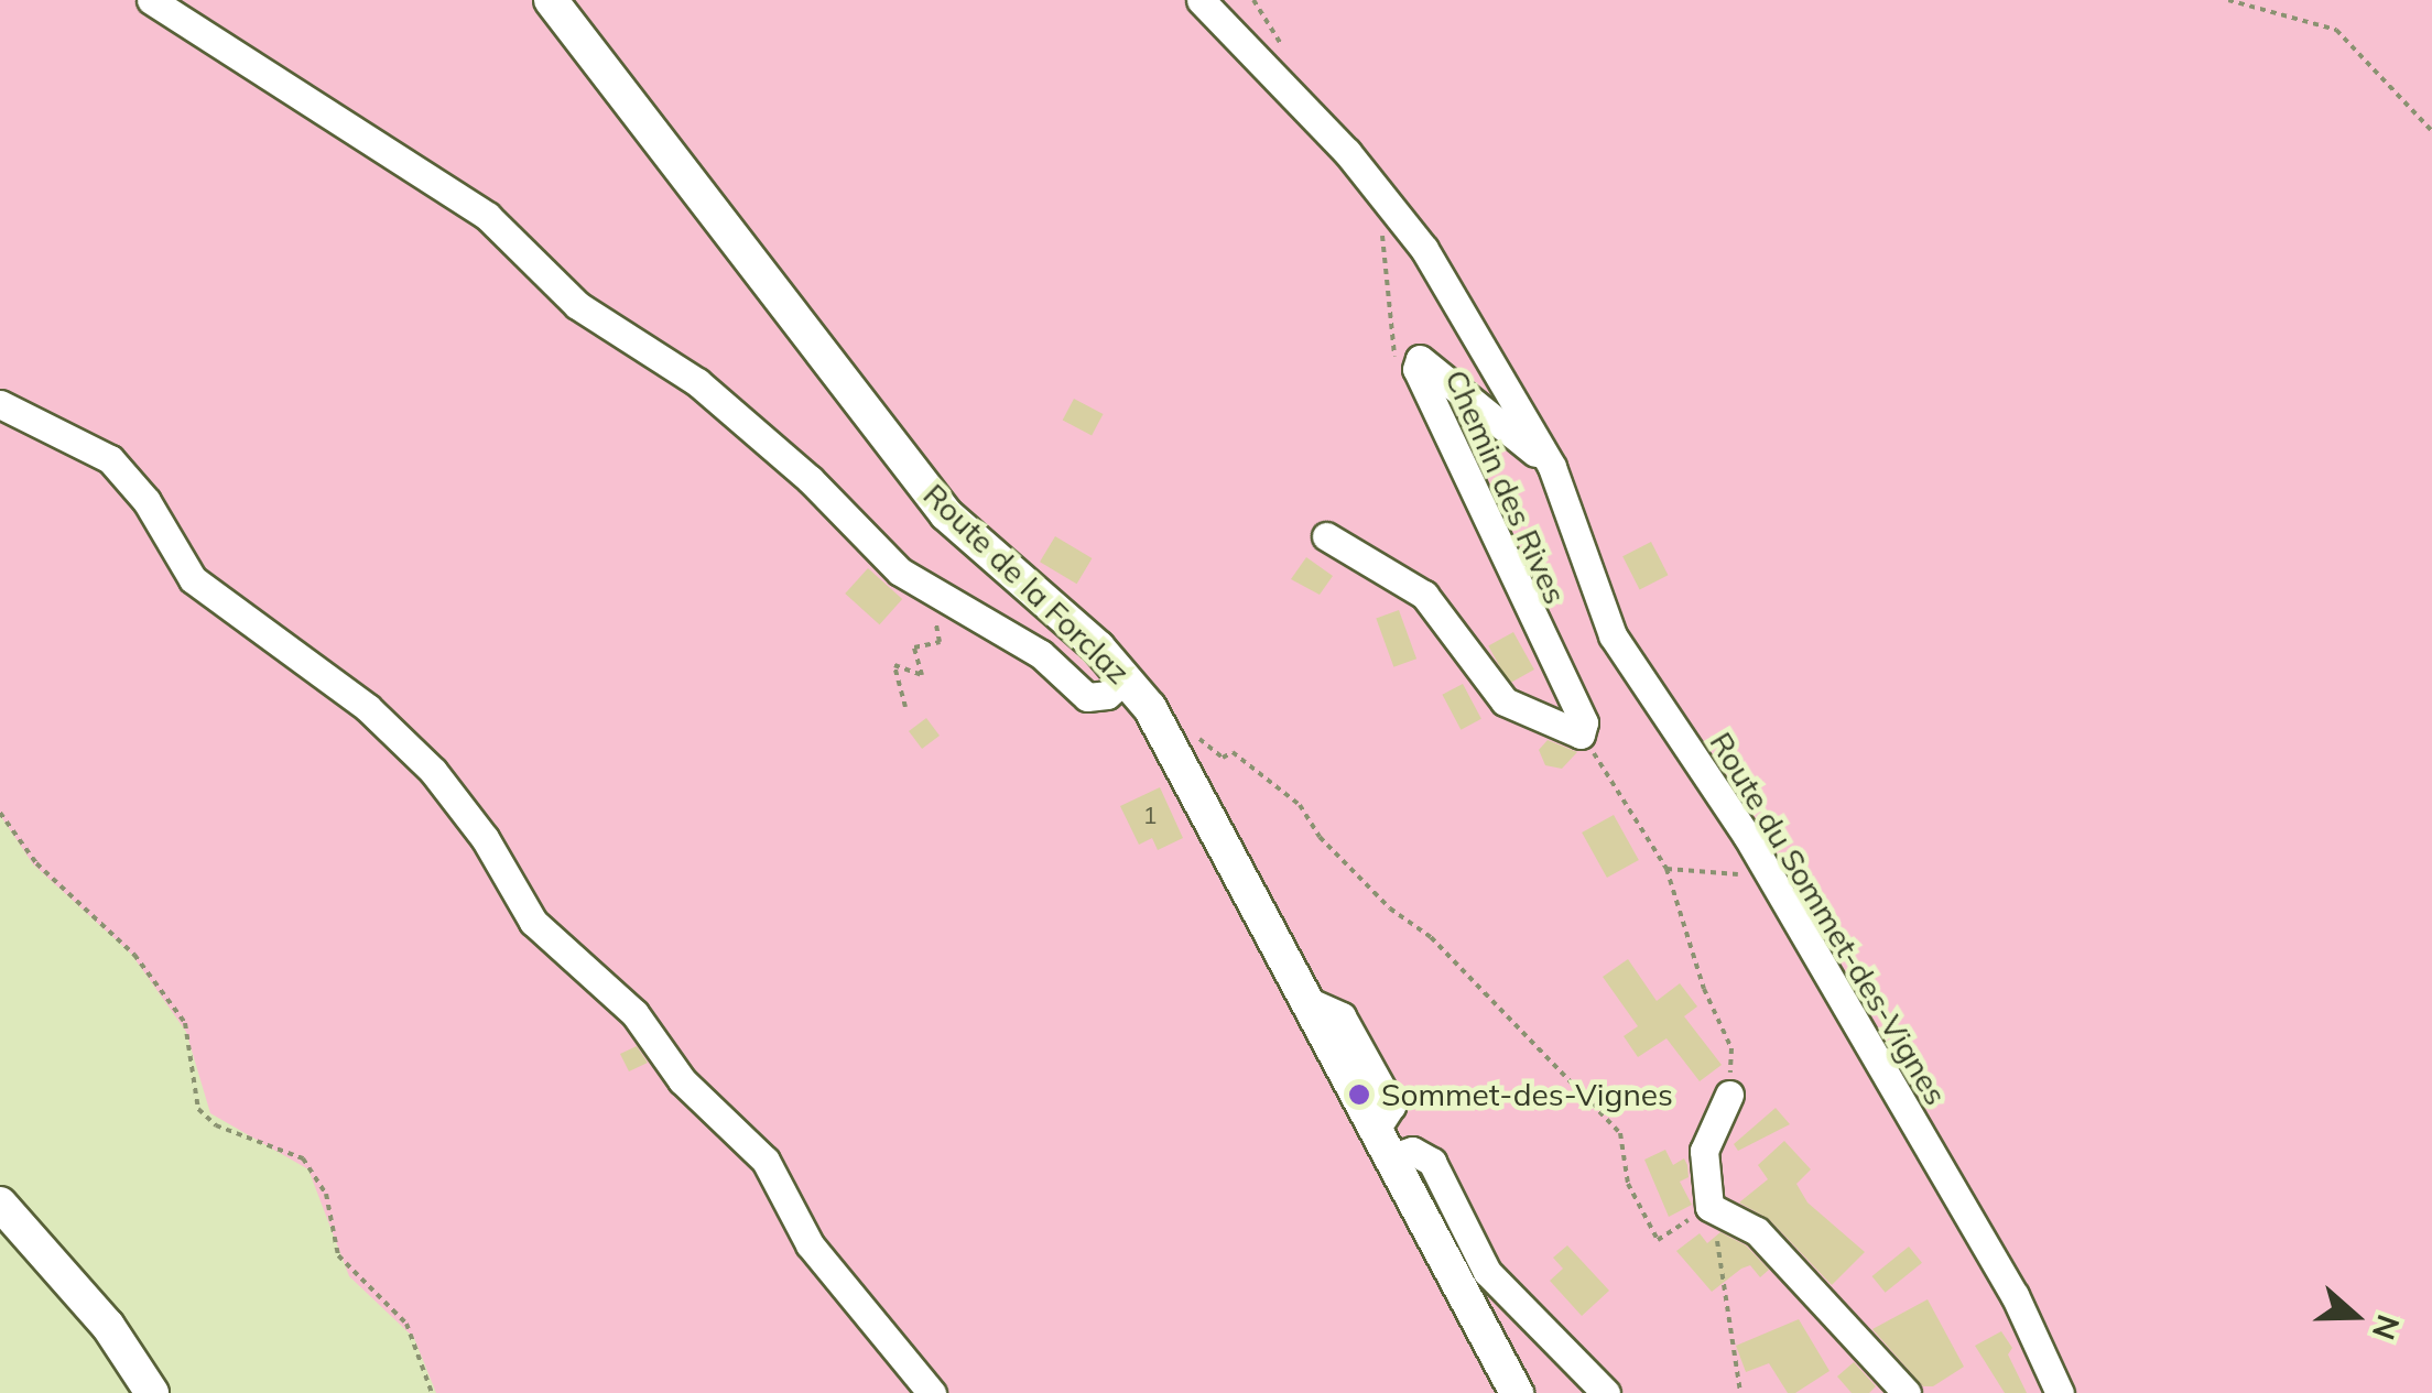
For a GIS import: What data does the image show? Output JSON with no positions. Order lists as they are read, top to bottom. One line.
{"streets":{"main road":["Route de la Forclaz"],"street":["Chemin des Rives","Route du Sommet-des-Vignes"]},"crossings":[["Chemin des Rives","Route du Sommet-des-Vignes"]],"places":["Sommet-des-Vignes"],"house_numbers":["1"],"north":"right"}
